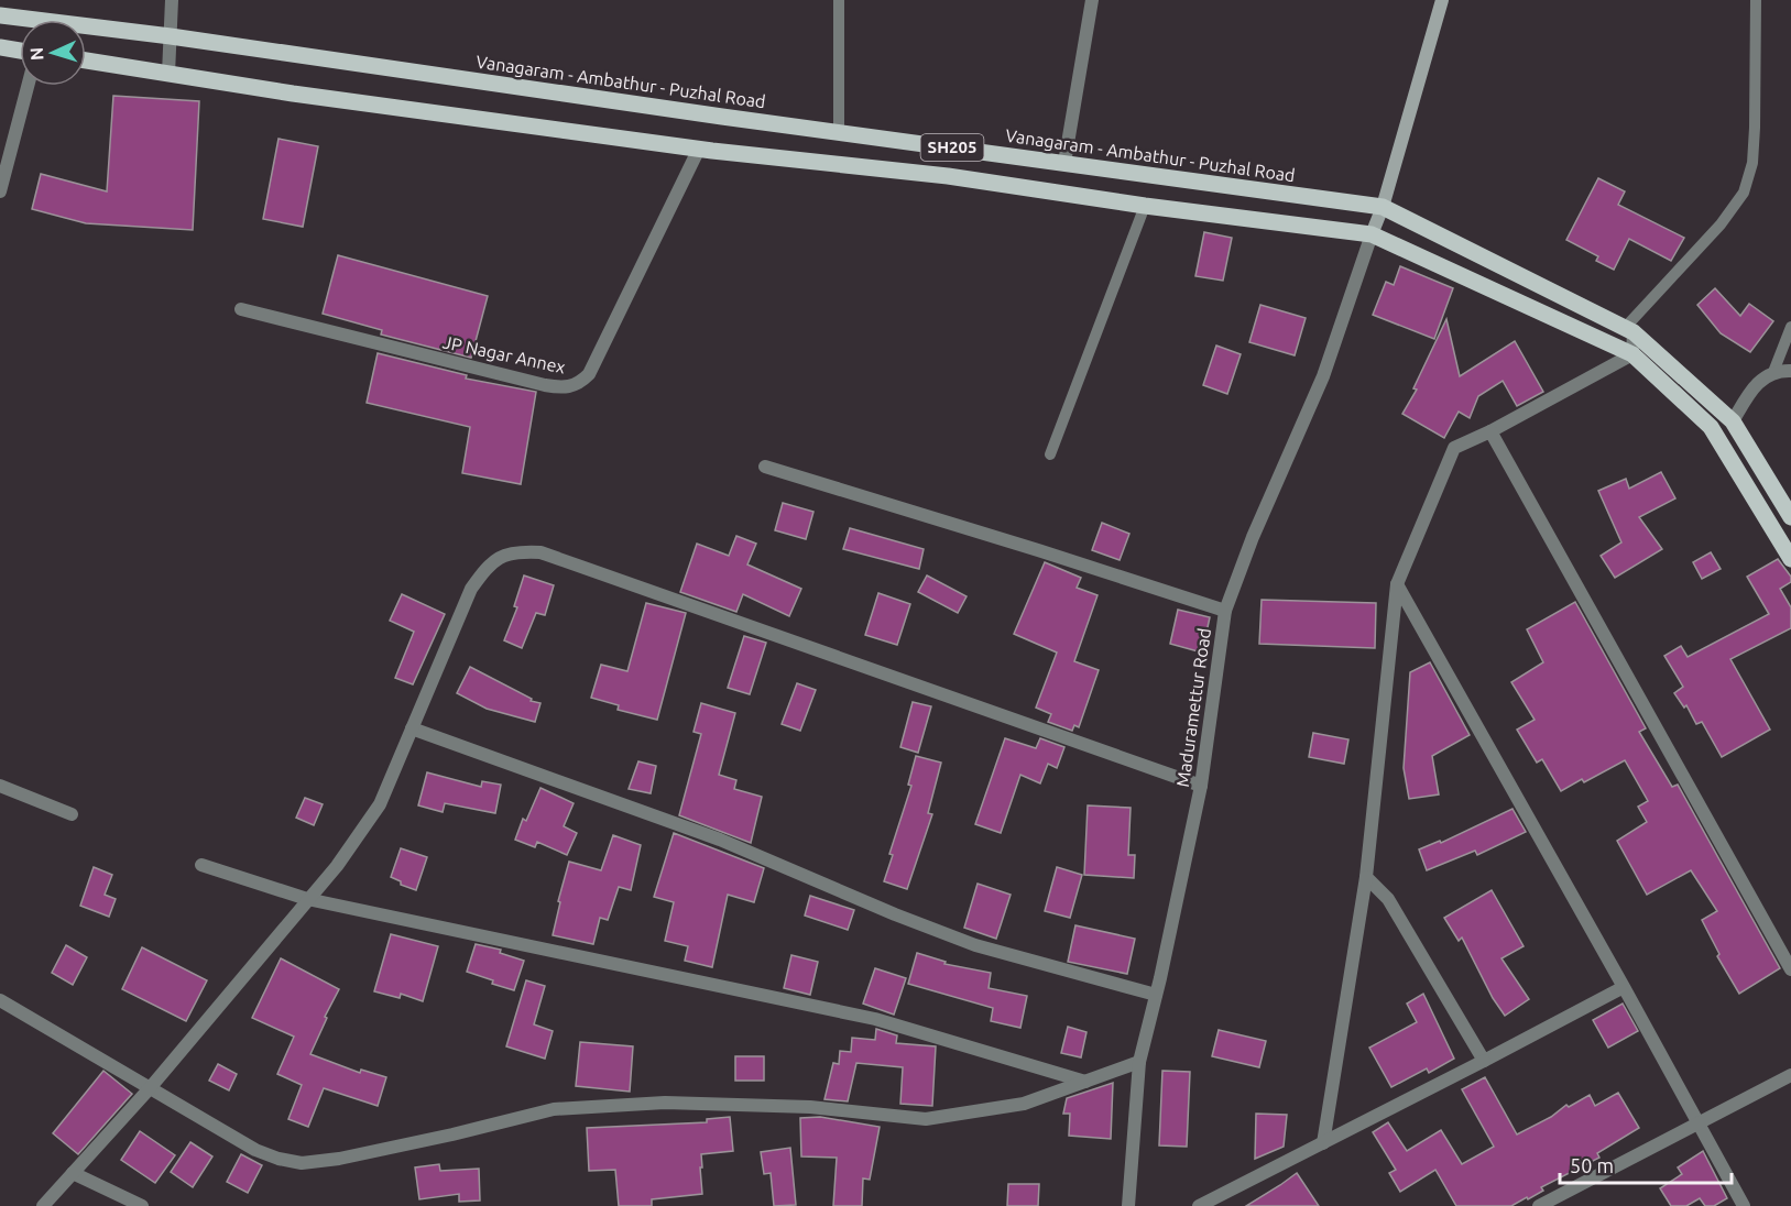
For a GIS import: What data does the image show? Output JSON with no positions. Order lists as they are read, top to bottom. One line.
{"streets":{"main road":["Vanagaram - Ambathur - Puzhal Road","SH205"],"street":["JP Nagar Annex","Maduramettur Road"]},"scale_bar":"50 m","north":"left"}
